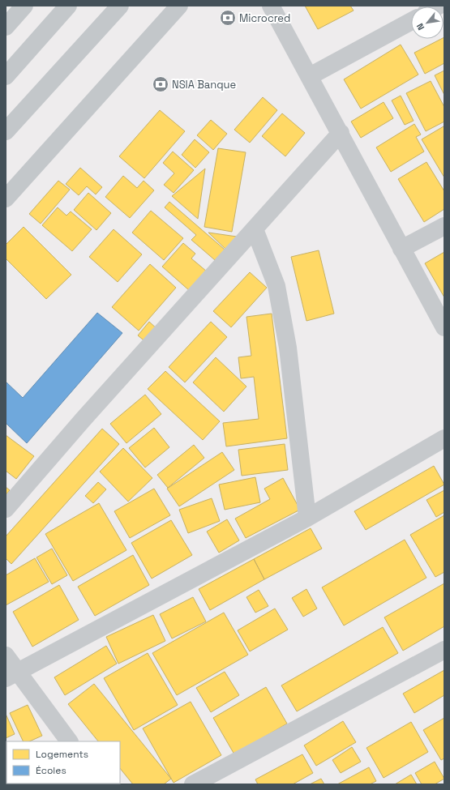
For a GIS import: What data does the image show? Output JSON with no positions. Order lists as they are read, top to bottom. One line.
{"places":{"bank":["Microcred","NSIA Banque"]},"legend":["Logements","Écoles"],"north":"bottom left"}
